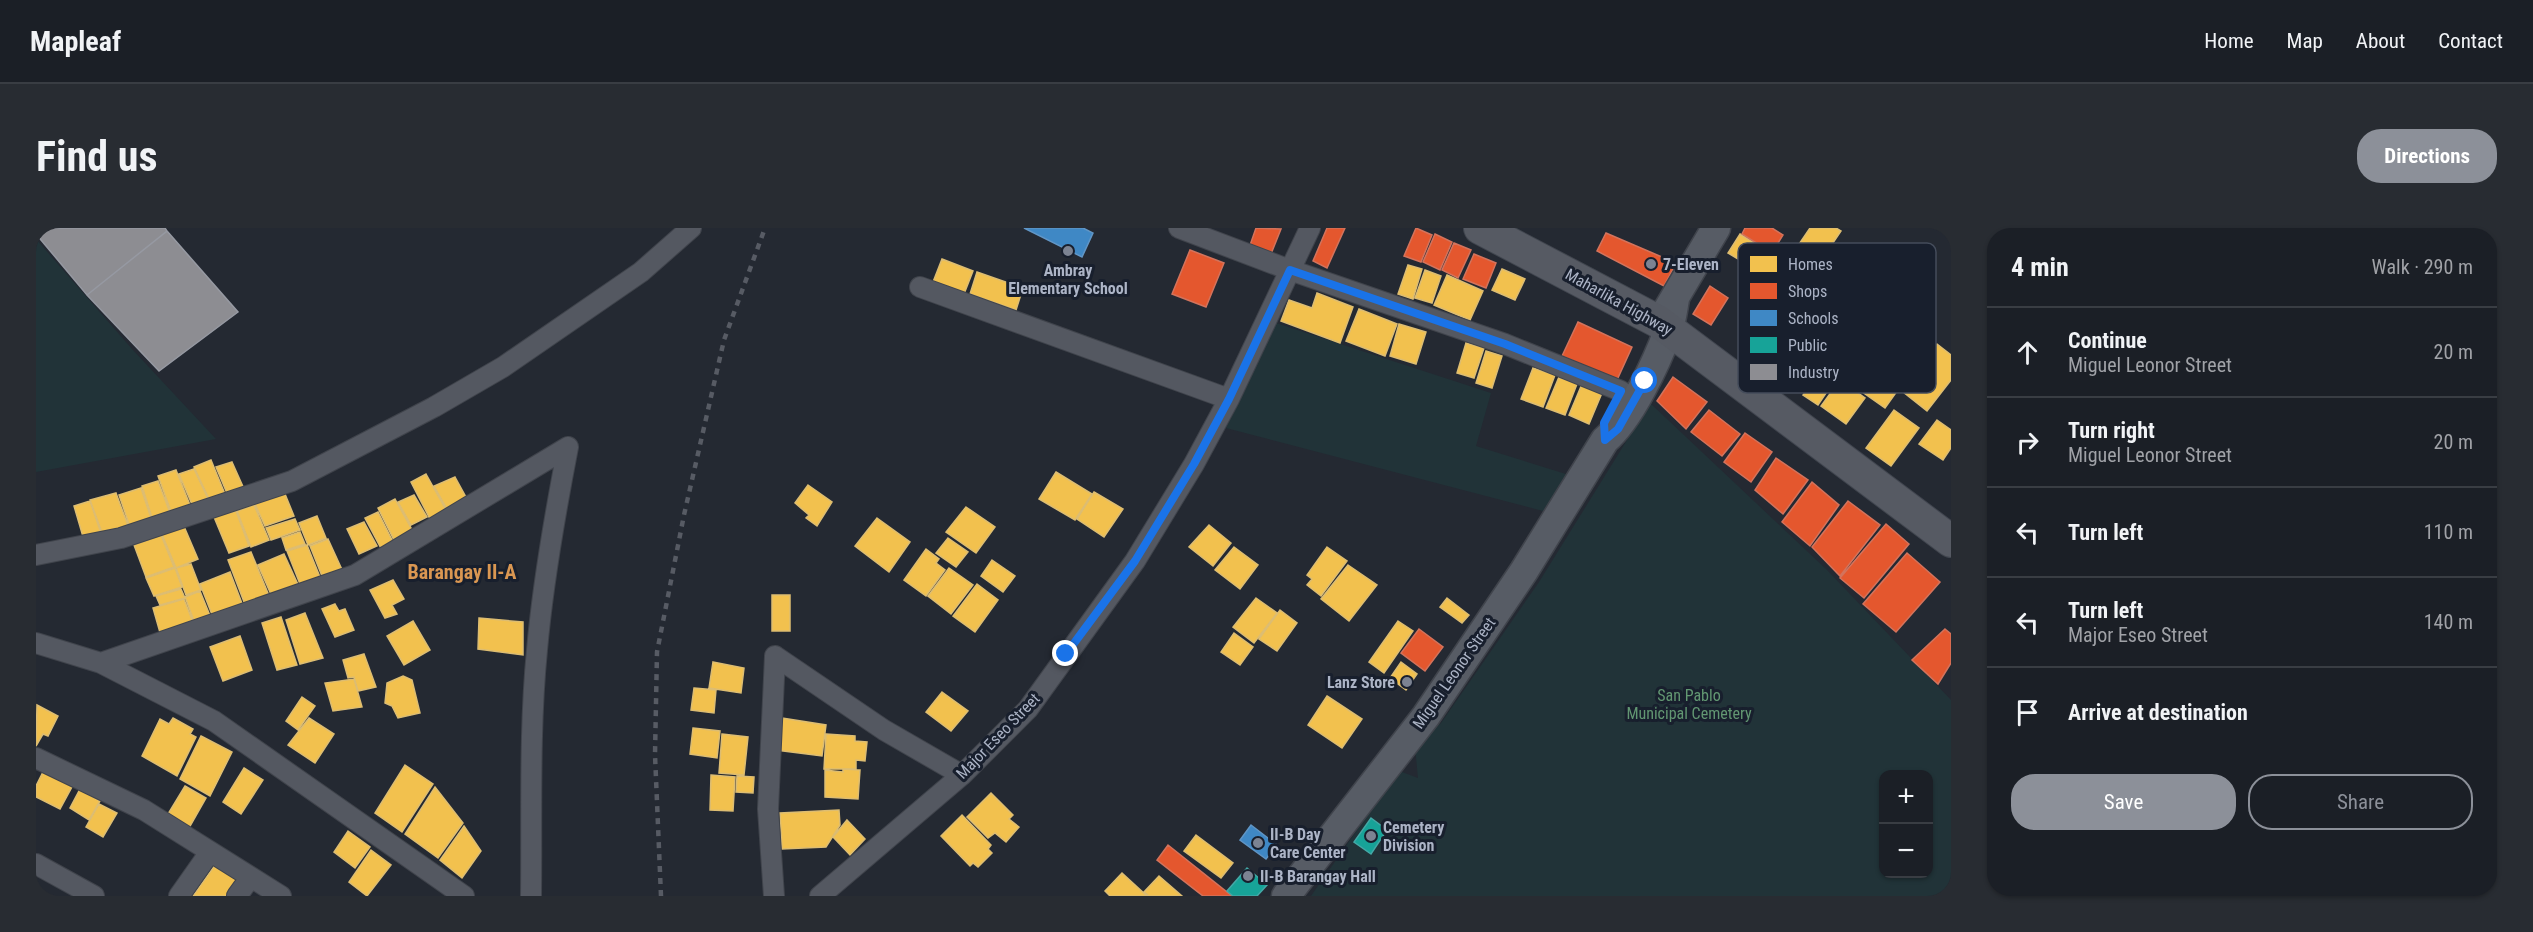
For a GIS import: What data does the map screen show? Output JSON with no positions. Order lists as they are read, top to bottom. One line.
{"streets":{"main road":["Maharlika Highway"],"street":["Miguel Leonor Street","Major Eseo Street"]},"crossings":[["Maharlika Highway","Miguel Leonor Street"]],"districts":["Barangay II-A"],"parks":["San Pablo Municipal Cemetery"],"places":["Ambray Elementary School","7-Eleven","Lanz Store","Cemetery Division","II-B Day Care Center","II-B Barangay Hall"],"legend":["Homes","Shops","Schools","Public","Industry"],"page":{"header":"Mapleaf","nav":["Home","Map","About","Contact"],"buttons":["Directions",["Save","Share"]],"title":"Find us","heading":["4 min","Walk · 290 m"],"list":[["Continue","Miguel Leonor Street","20 m"],["Turn right","Miguel Leonor Street","20 m"],["Turn left","110 m"],["Turn left","Major Eseo Street","140 m"],"Arrive at destination"],"map_buttons":["+","−"]}}
